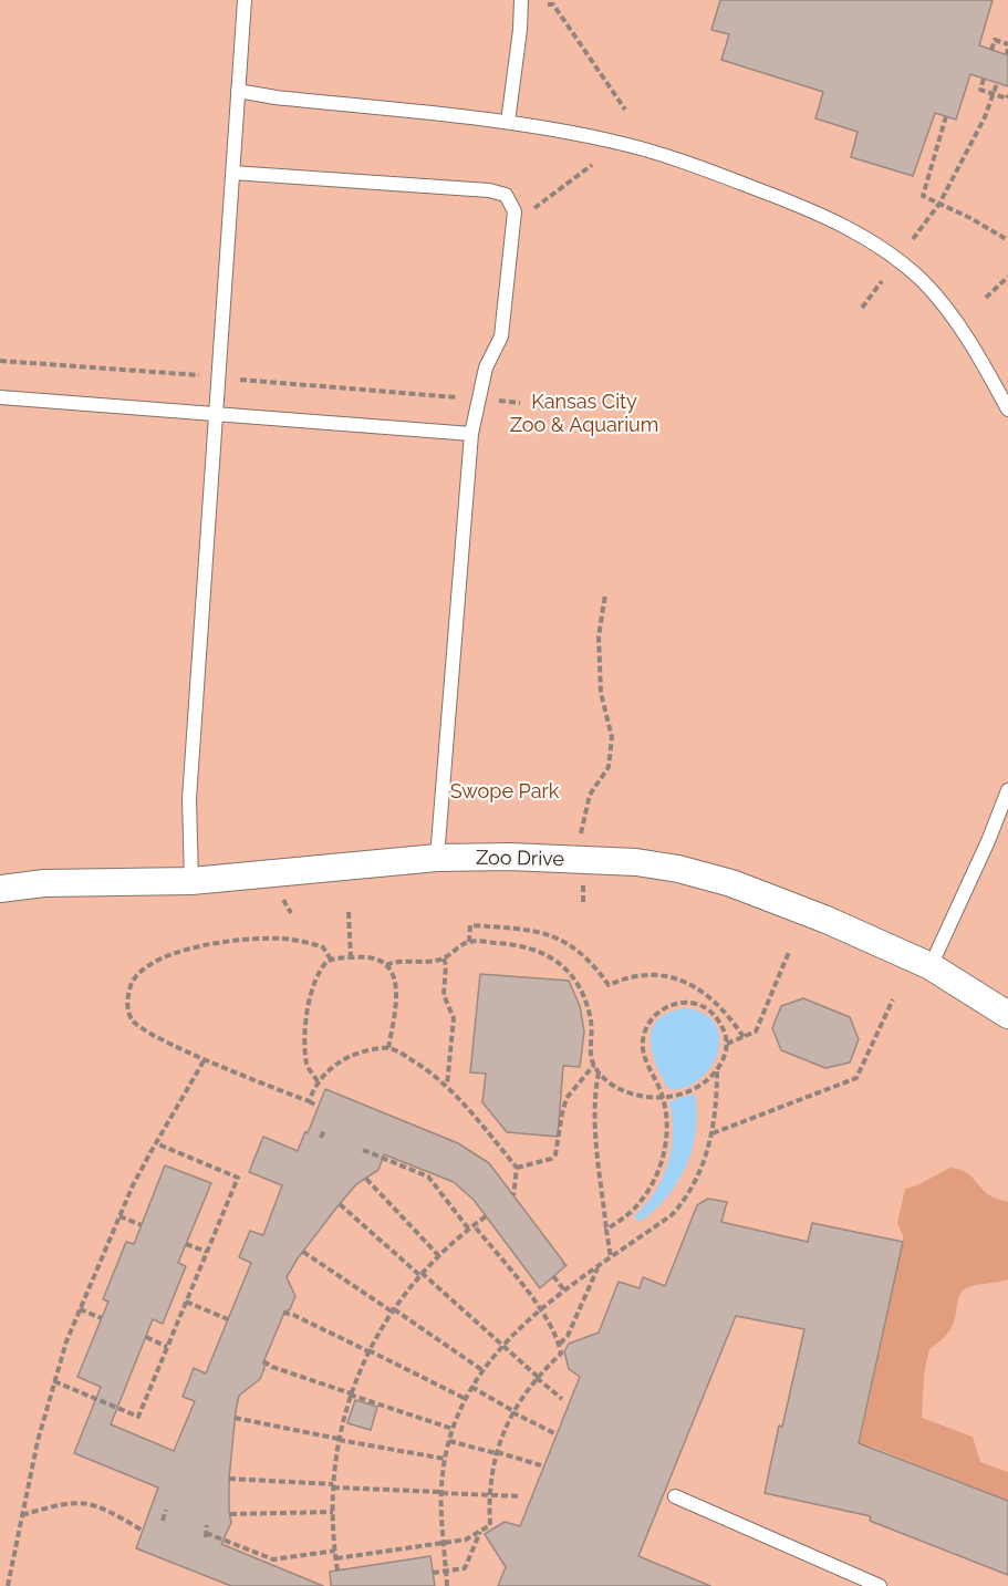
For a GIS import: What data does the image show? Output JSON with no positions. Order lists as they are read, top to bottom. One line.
{"streets":{"street":["Zoo Drive"]},"parks":["Kansas City Zoo & Aquarium","Swope Park"]}
